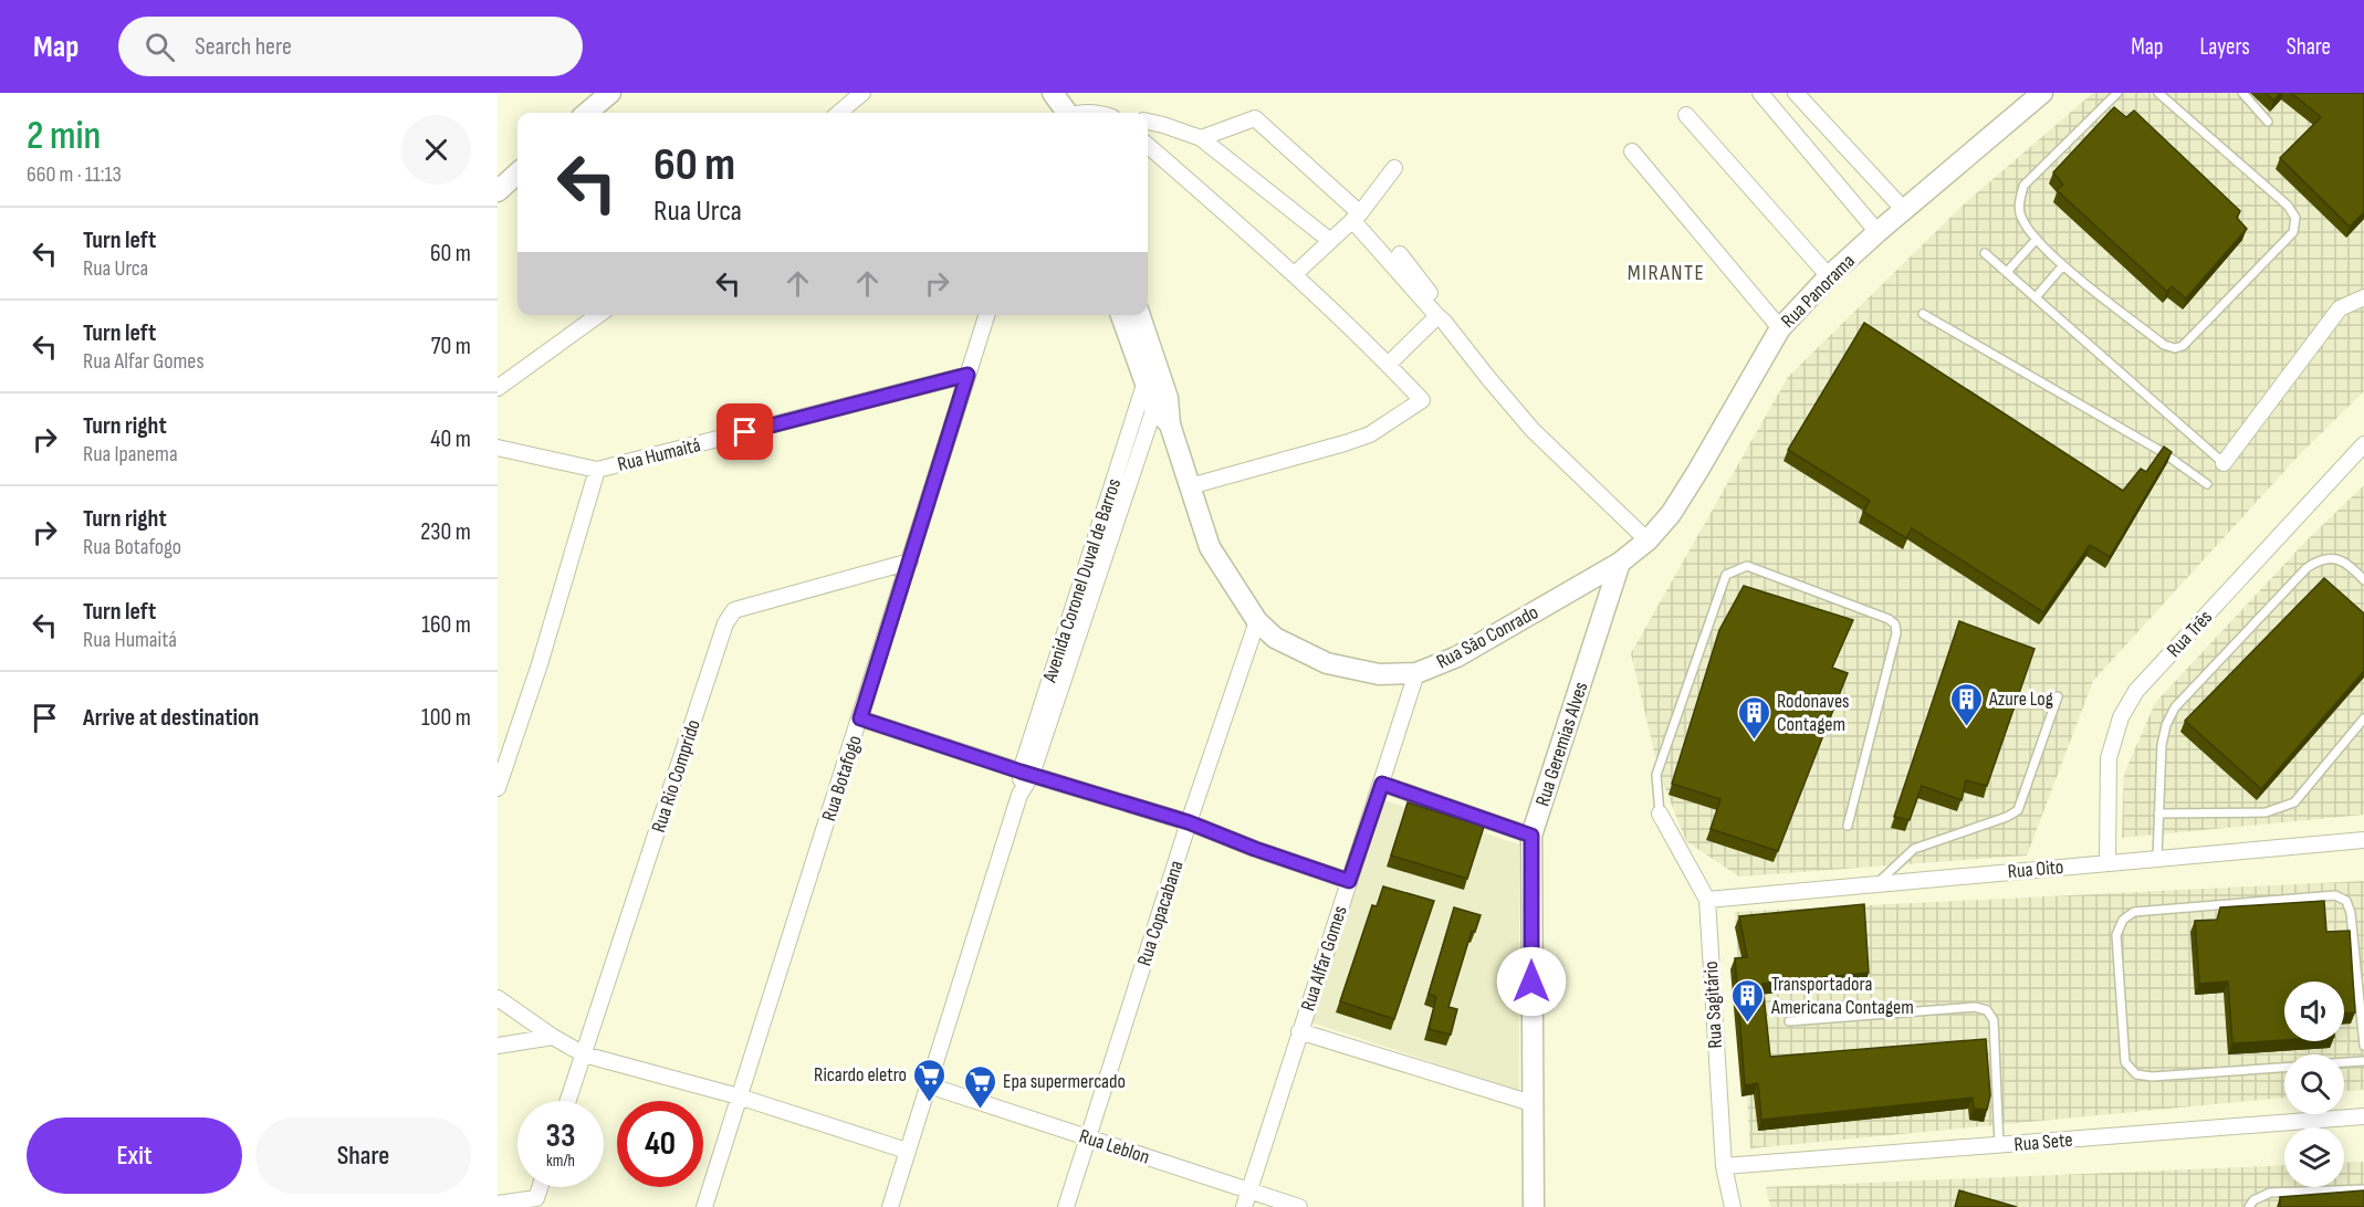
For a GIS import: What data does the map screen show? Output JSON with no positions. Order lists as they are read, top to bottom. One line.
{"streets":{"street":["Rua Panorama","Rua Humaitá","Avenida Coronel Duval de Barros","Rua Três","Rua São Conrado","Rua Geremias Alves","Rua Rio Comprido","Rua Botafogo","Rua Oito","Rua Copacabana","Rua Alfar Gomes","Rua Sagitário","Rua Sete","Rua Leblon"]},"crossings":[["Rua Panorama","Rua São Conrado"],["Rua Panorama","Rua Geremias Alves"],["Rua Humaitá","Rua Botafogo"],["Avenida Coronel Duval de Barros","Rua São Conrado"],["Avenida Coronel Duval de Barros","Rua Leblon"],["Rua Três","Rua Oito"],["Rua São Conrado","Rua Geremias Alves"],["Rua São Conrado","Rua Copacabana"],["Rua São Conrado","Rua Alfar Gomes"],["Rua Rio Comprido","Rua Botafogo"],["Rua Oito","Rua Sagitário"],["Rua Copacabana","Rua Leblon"],["Rua Alfar Gomes","Rua Leblon"],["Rua Sagitário","Rua Sete"]],"districts":["MIRANTE"],"places":{"building":["Azure Log","Rodonaves Contagem","Transportadora Americana Contagem"],"supermarket":["Ricardo eletro","Epa supermercado"]},"page":{"header":"Map","search":"Search here","nav":["Map","Layers","Share"],"heading":["2 min","660 m · 11:13"],"turn":["60 m","Rua Urca"],"list":[{"name":"Turn left","note":"Rua Urca","value":"60 m"},{"name":"Turn left","note":"Rua Alfar Gomes","value":"70 m"},{"name":"Turn right","note":"Rua Ipanema","value":"40 m"},{"name":"Turn right","note":"Rua Botafogo","value":"230 m"},{"name":"Turn left","note":"Rua Humaitá","value":"160 m"},{"name":"Arrive at destination","value":"100 m"}],"speed":"33 km/h","limit":"40","buttons":["Exit","Share"]}}
